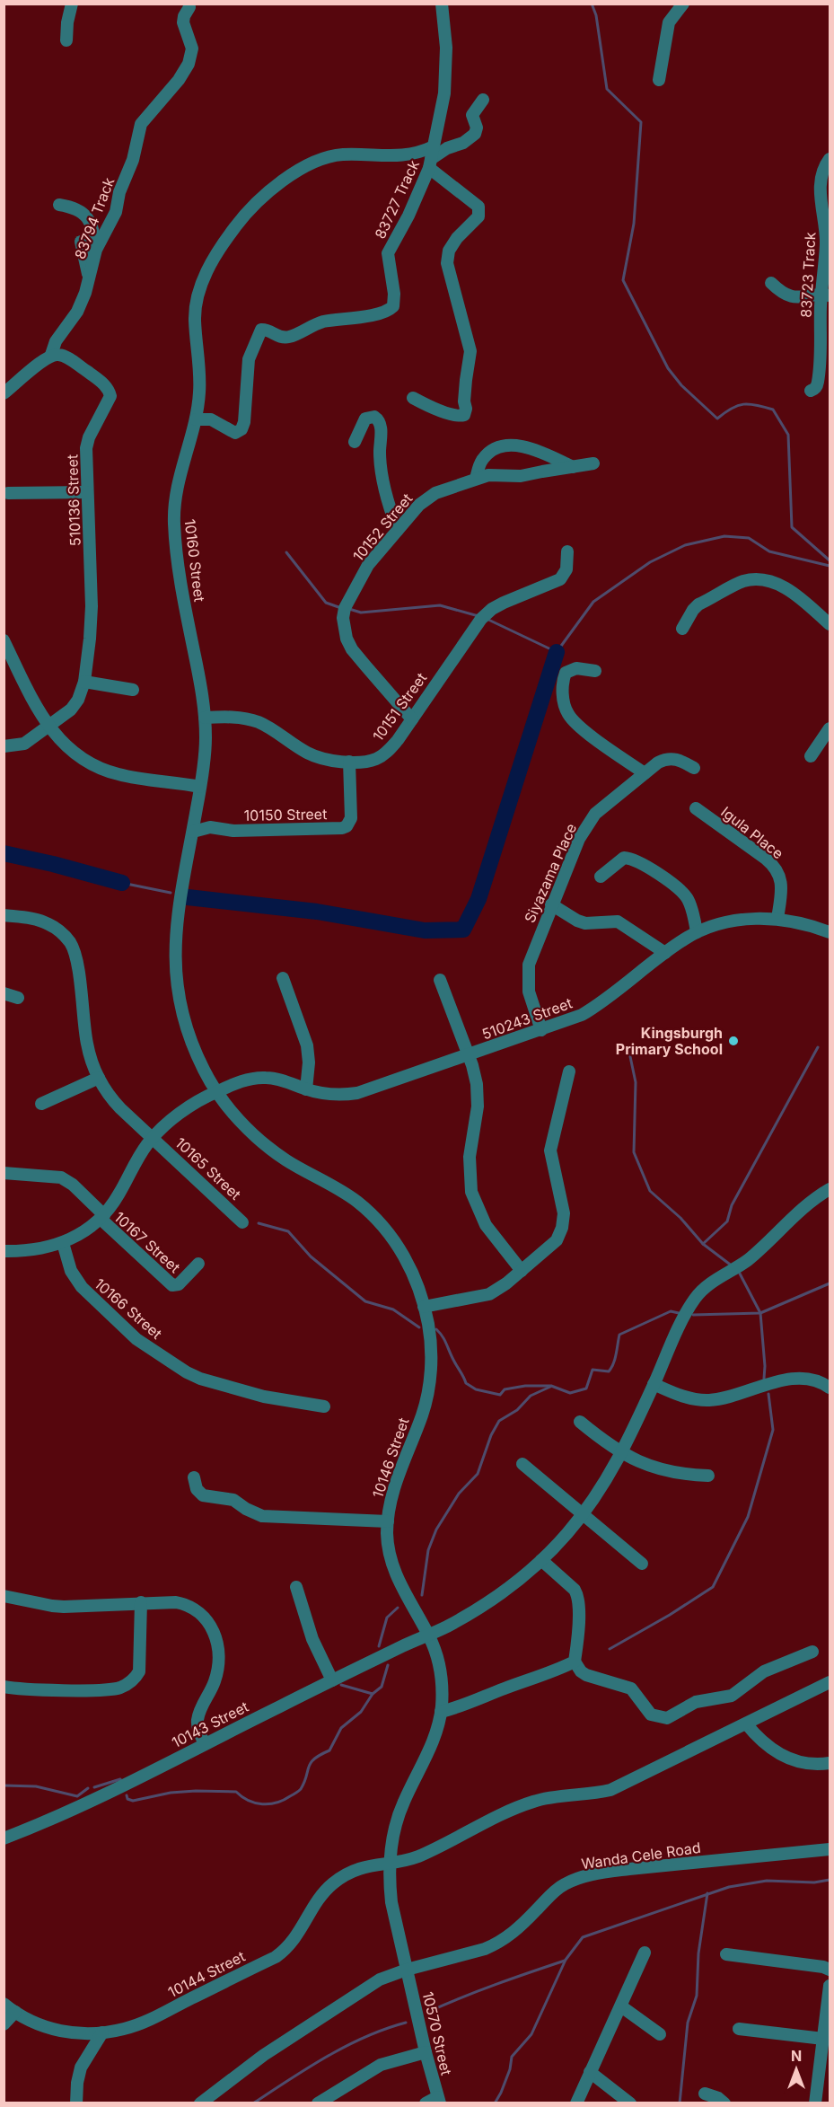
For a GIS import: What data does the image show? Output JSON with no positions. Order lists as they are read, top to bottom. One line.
{"streets":{"street":["83727 Track","83794 Track","83723 Track","510136 Street","10152 Street","10160 Street","10151 Street","10150 Street","Igula Place","Siyazama Place","510243 Street","10165 Street","10167 Street","10166 Street","10146 Street","10143 Street","Wanda Cele Road","10144 Street","10570 Street"]},"crossings":[["83727 Track","10160 Street"],["83794 Track","510136 Street"],["10152 Street","10151 Street"],["10160 Street","10151 Street"],["10160 Street","10150 Street"],["10160 Street","510243 Street"],["10160 Street","10146 Street"],["10151 Street","10150 Street"],["Igula Place","510243 Street"],["Siyazama Place","510243 Street"],["510243 Street","10165 Street"],["510243 Street","10167 Street"],["510243 Street","10166 Street"],["510243 Street","10146 Street"],["10146 Street","10143 Street"],["10146 Street","Wanda Cele Road"],["10146 Street","10144 Street"],["10146 Street","10570 Street"],["Wanda Cele Road","10570 Street"]],"places":["Kingsburgh Primary School"],"north":"top"}
